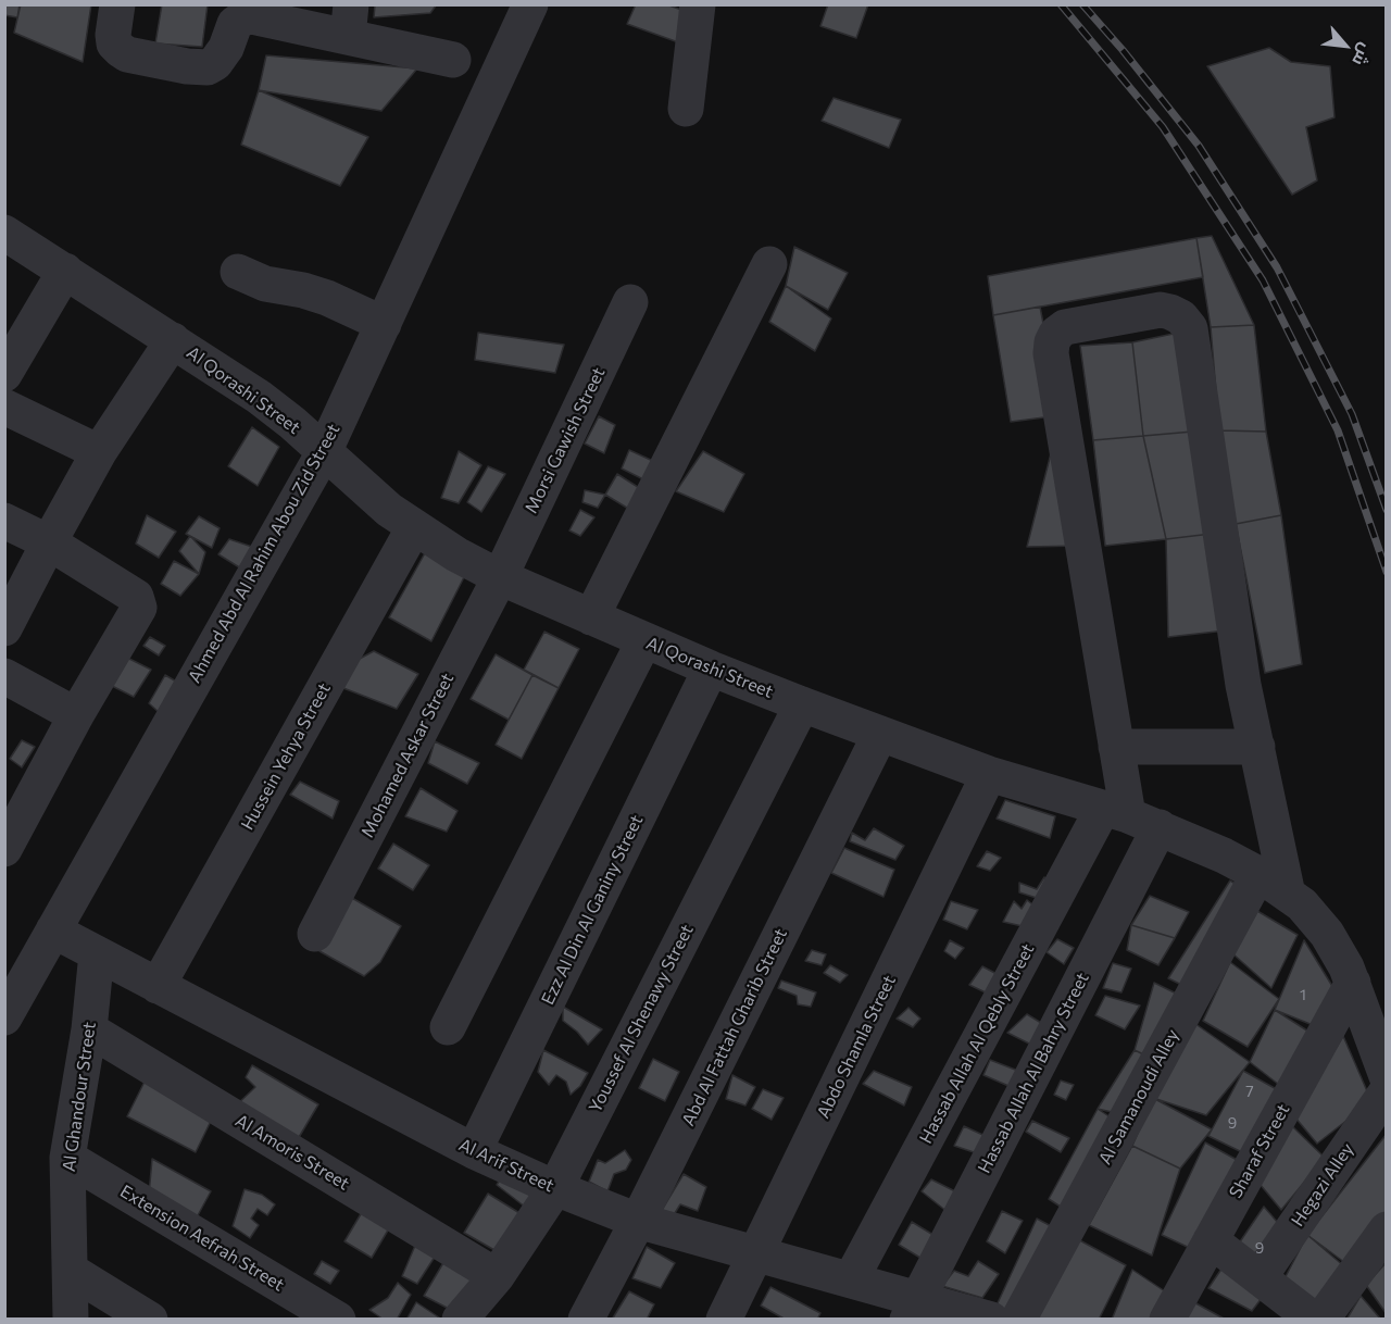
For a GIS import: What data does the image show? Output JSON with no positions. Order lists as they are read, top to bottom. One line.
{"streets":{"street":["Al Qorashi Street","Morsi Gawish Street","Ahmed Abd Al Rahim Abou Zid Street","Mohamed Askar Street","Hussein Yehya Street","Ezz Al Din Al Ganiny Street","Youssef Al Shenawy Street","Abd Al Fattah Gharib Street","Hassab Allah Al Qebly Street","Abdo Shamla Street","Hassab Allah Al Bahry Street","Al Ghandour Street","Al Samanoudi Alley","Sharaf Street","Al Amoris Street","Al Arif Street","Hegazi Alley","Extension Aefrah Street"]},"crossings":[["Al Qorashi Street","Morsi Gawish Street"],["Al Qorashi Street","Ahmed Abd Al Rahim Abou Zid Street"],["Al Qorashi Street","Mohamed Askar Street"],["Al Qorashi Street","Hussein Yehya Street"],["Al Qorashi Street","Ezz Al Din Al Ganiny Street"],["Al Qorashi Street","Youssef Al Shenawy Street"],["Al Qorashi Street","Abd Al Fattah Gharib Street"],["Al Qorashi Street","Hassab Allah Al Qebly Street"],["Al Qorashi Street","Abdo Shamla Street"],["Al Qorashi Street","Hassab Allah Al Bahry Street"],["Al Qorashi Street","Al Samanoudi Alley"],["Al Qorashi Street","Sharaf Street"],["Morsi Gawish Street","Mohamed Askar Street"],["Ahmed Abd Al Rahim Abou Zid Street","Al Arif Street"],["Hussein Yehya Street","Al Arif Street"],["Ezz Al Din Al Ganiny Street","Al Arif Street"],["Youssef Al Shenawy Street","Al Amoris Street"],["Youssef Al Shenawy Street","Al Arif Street"],["Abd Al Fattah Gharib Street","Al Arif Street"],["Hassab Allah Al Qebly Street","Hassab Allah Al Bahry Street"],["Hassab Allah Al Qebly Street","Al Arif Street"],["Abdo Shamla Street","Al Arif Street"],["Hassab Allah Al Bahry Street","Al Arif Street"],["Al Ghandour Street","Al Amoris Street"],["Al Ghandour Street","Al Arif Street"],["Al Ghandour Street","Extension Aefrah Street"]],"house_numbers":["1","7","9","9"],"north":"bottom right"}
